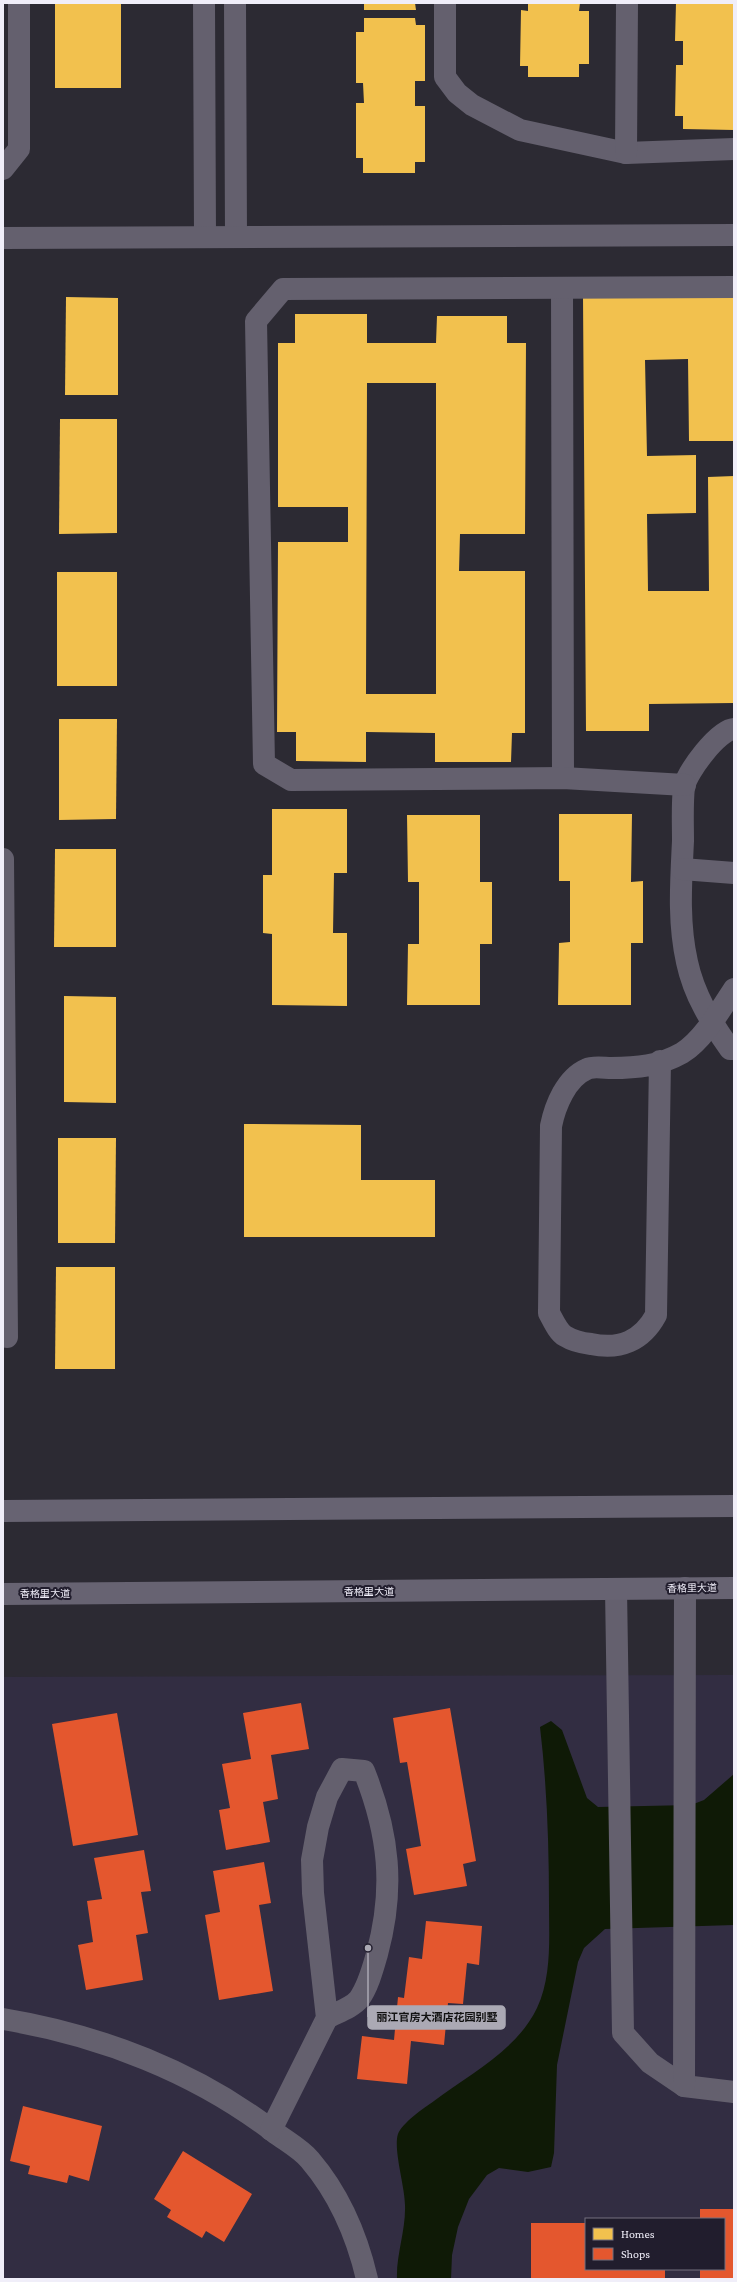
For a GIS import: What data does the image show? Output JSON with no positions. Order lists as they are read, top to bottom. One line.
{"streets":{"main road":["香格里大道"]},"places":["丽江官房大酒店花园别墅"],"legend":["Homes","Shops"]}
